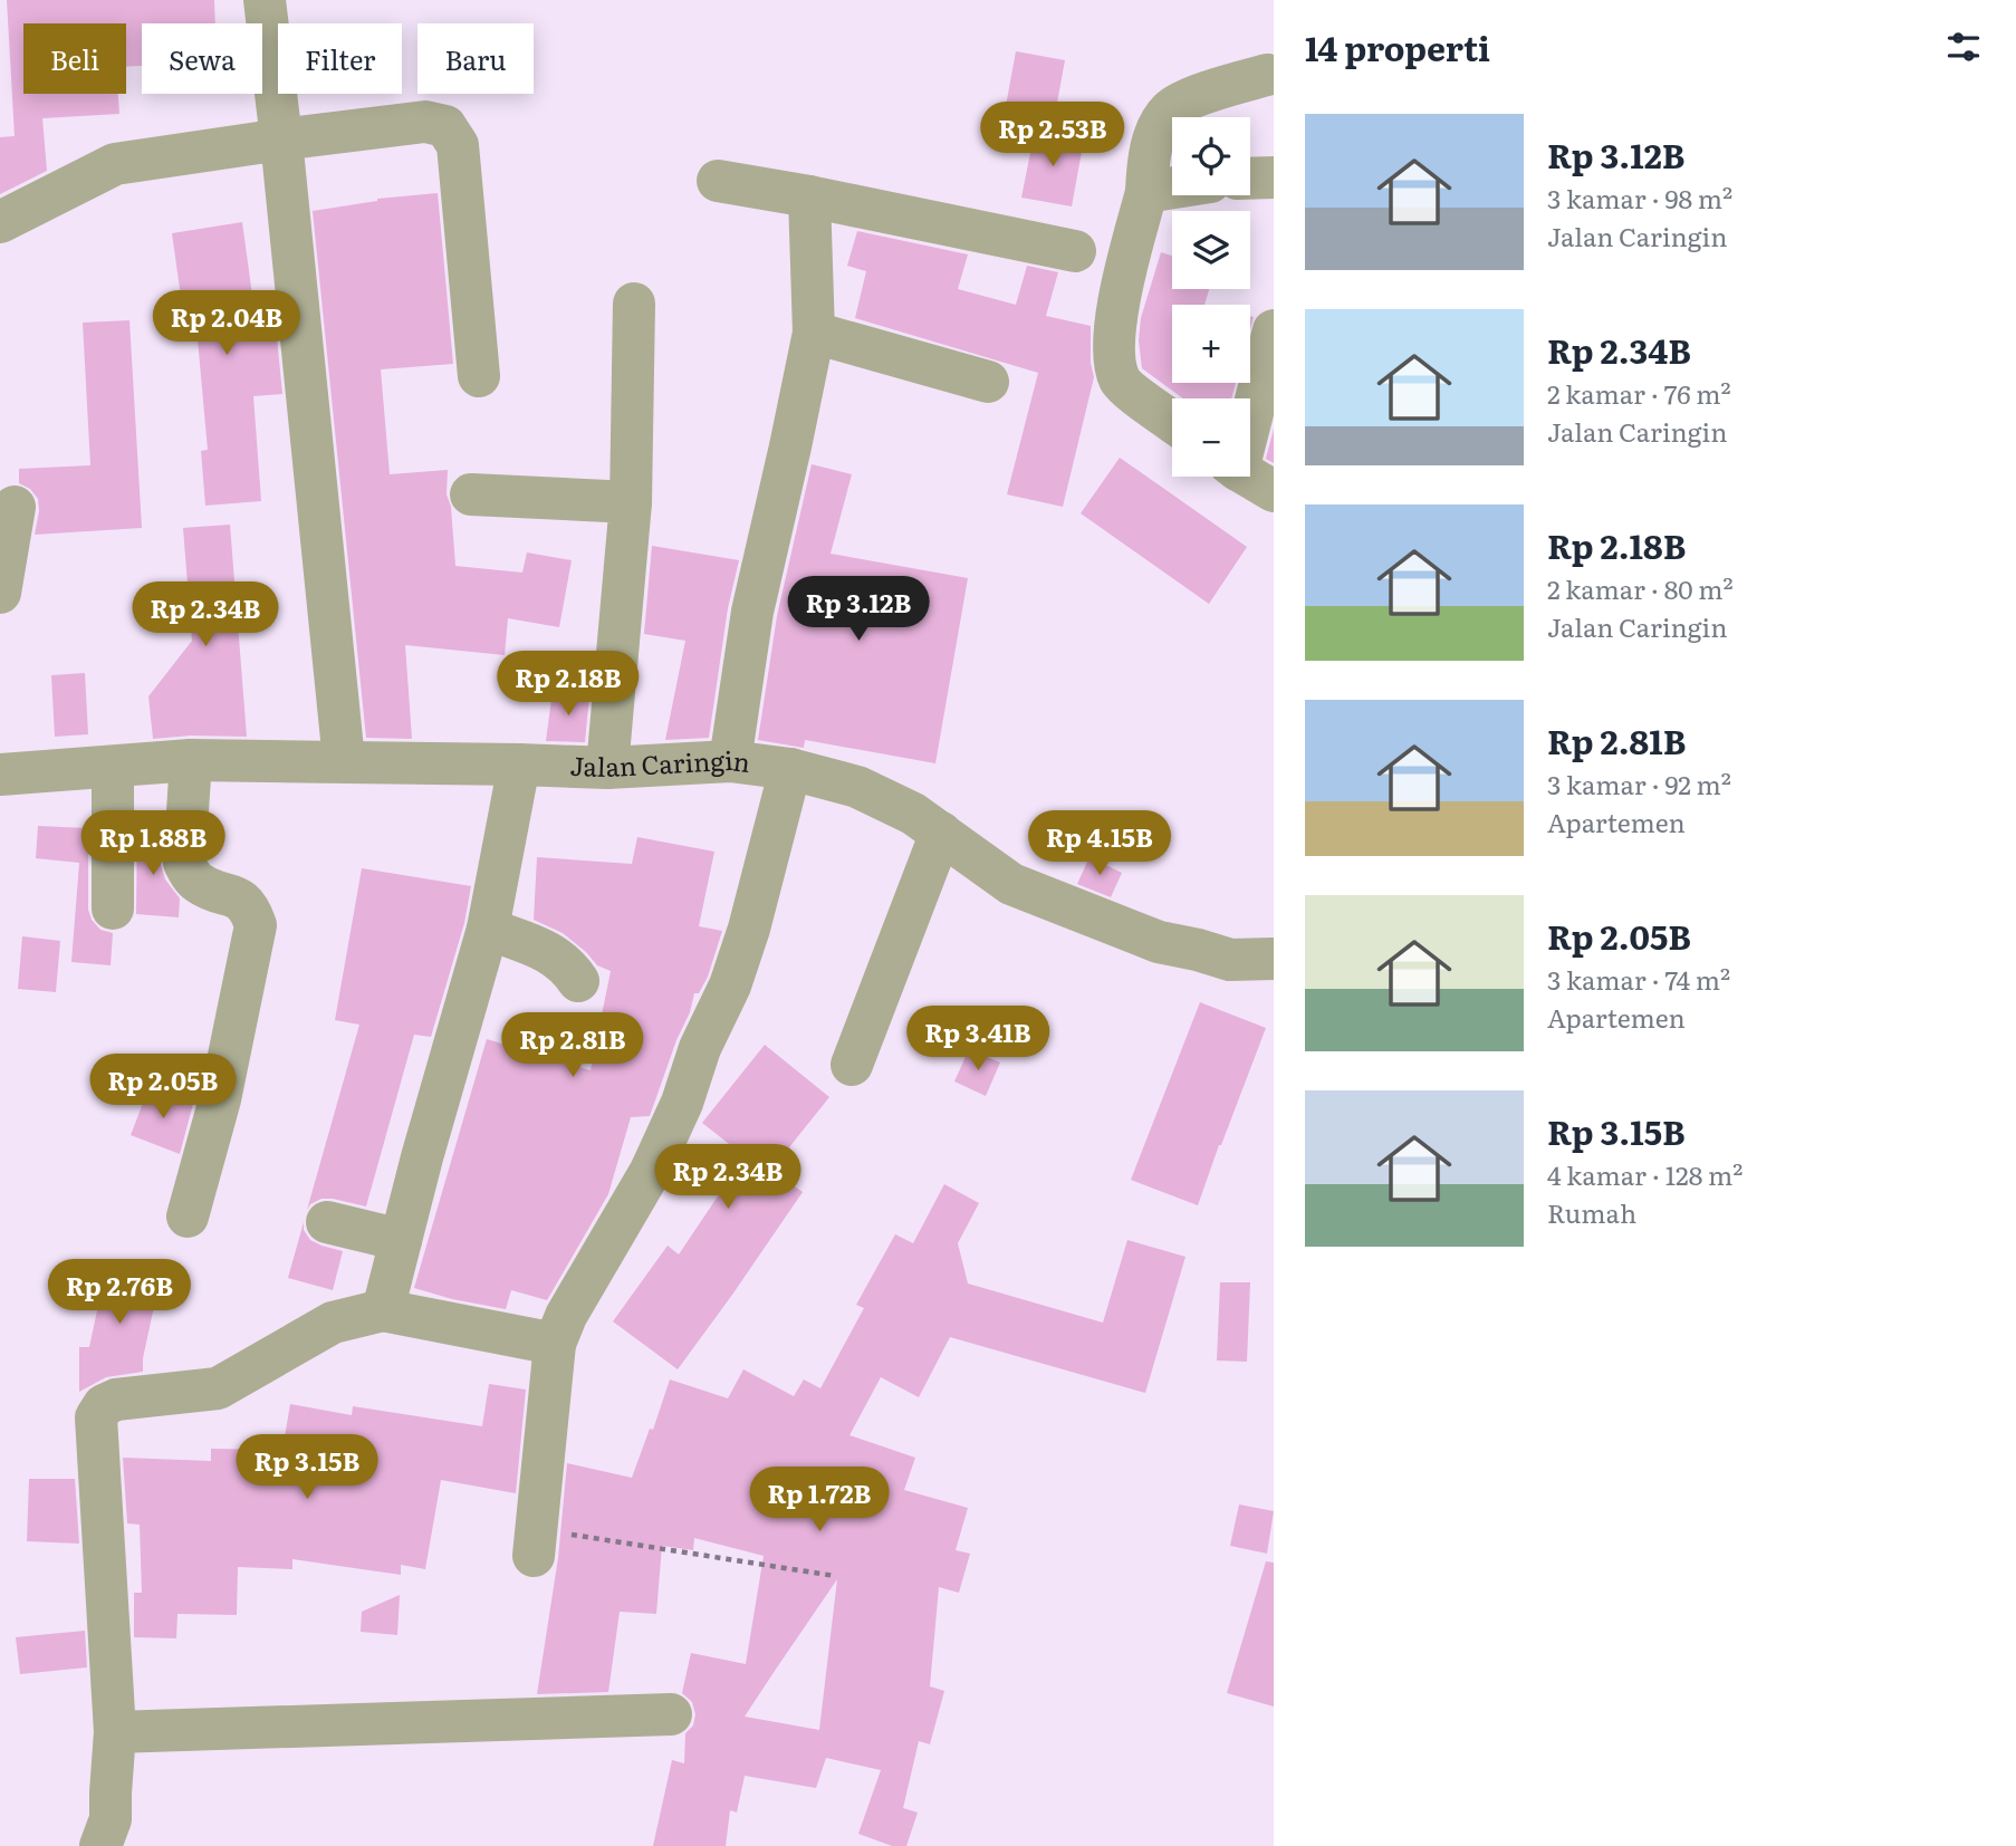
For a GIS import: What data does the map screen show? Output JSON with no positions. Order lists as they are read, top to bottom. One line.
{"streets":{"street":["Jalan Caringin"]},"page":{"heading":"14 properti","chip":["Beli","Sewa","Filter","Baru"],"list":[{"name":"Rp 3.12B","note":"3 kamar · 98 m² · Jalan Caringin"},{"name":"Rp 2.34B","note":"2 kamar · 76 m² · Jalan Caringin"},{"name":"Rp 2.18B","note":"2 kamar · 80 m² · Jalan Caringin"},{"name":"Rp 2.81B","note":"3 kamar · 92 m² · Apartemen"},{"name":"Rp 2.05B","note":"3 kamar · 74 m² · Apartemen"},{"name":"Rp 3.15B","note":"4 kamar · 128 m² · Rumah"}],"price":["Rp 2.53B","Rp 2.04B","Rp 3.12B","Rp 2.34B","Rp 2.18B","Rp 1.88B","Rp 4.15B","Rp 3.41B","Rp 2.81B","Rp 2.05B","Rp 2.34B","Rp 2.76B","Rp 3.15B","Rp 1.72B"],"map_buttons":["+","−"]}}
